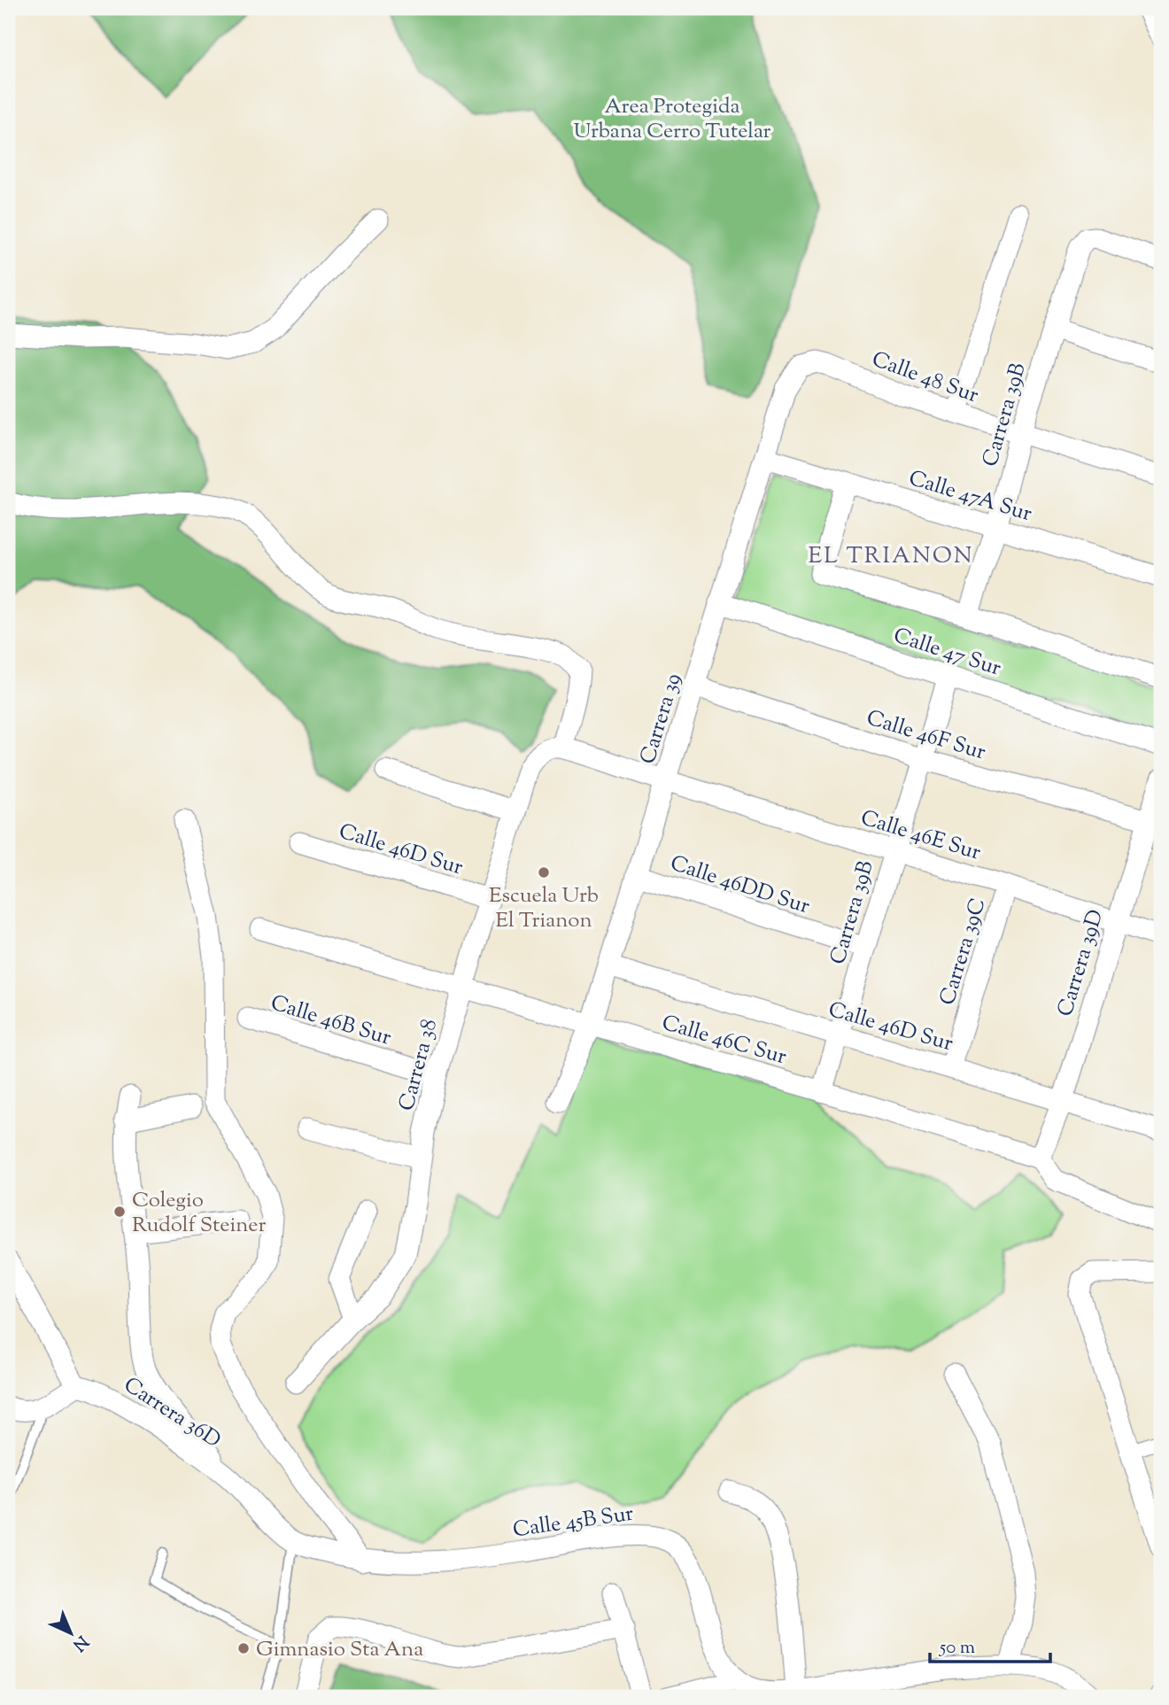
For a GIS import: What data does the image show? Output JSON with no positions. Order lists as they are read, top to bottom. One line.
{"streets":{"street":["Calle 48 Sur","Carrera 39B","Calle 47A Sur","Calle 47 Sur","Carrera 39","Calle 46F Sur","Calle 46E Sur","Calle 46D Sur","Calle 46DD Sur","Carrera 39C","Carrera 39D","Calle 46B Sur","Calle 46C Sur","Carrera 38","Carrera 36D","Calle 45B Sur"]},"crossings":[["Calle 48 Sur","Carrera 39B"],["Calle 48 Sur","Carrera 39"],["Carrera 39B","Calle 47A Sur"],["Carrera 39B","Calle 47 Sur"],["Carrera 39B","Calle 46F Sur"],["Carrera 39B","Calle 46E Sur"],["Carrera 39B","Calle 46D Sur"],["Carrera 39B","Calle 46DD Sur"],["Carrera 39B","Calle 46C Sur"],["Calle 47A Sur","Calle 47 Sur"],["Calle 47A Sur","Carrera 39"],["Calle 47 Sur","Carrera 39"],["Carrera 39","Calle 46F Sur"],["Carrera 39","Calle 46E Sur"],["Carrera 39","Calle 46D Sur"],["Carrera 39","Calle 46DD Sur"],["Carrera 39","Calle 46C Sur"],["Calle 46F Sur","Carrera 39D"],["Calle 46E Sur","Carrera 39C"],["Calle 46E Sur","Carrera 39D"],["Calle 46D Sur","Carrera 39C"],["Calle 46D Sur","Carrera 39D"],["Calle 46D Sur","Carrera 38"],["Carrera 39D","Calle 46C Sur"],["Calle 46B Sur","Carrera 38"],["Calle 46C Sur","Carrera 38"],["Carrera 36D","Calle 45B Sur"]],"districts":["EL TRIANON"],"parks":["Area Protegida Urbana Cerro Tutelar"],"places":["Escuela Urb El Trianon","Colegio Rudolf Steiner","Gimnasio Sta Ana"],"scale_bar":"50 m","north":"bottom right"}
